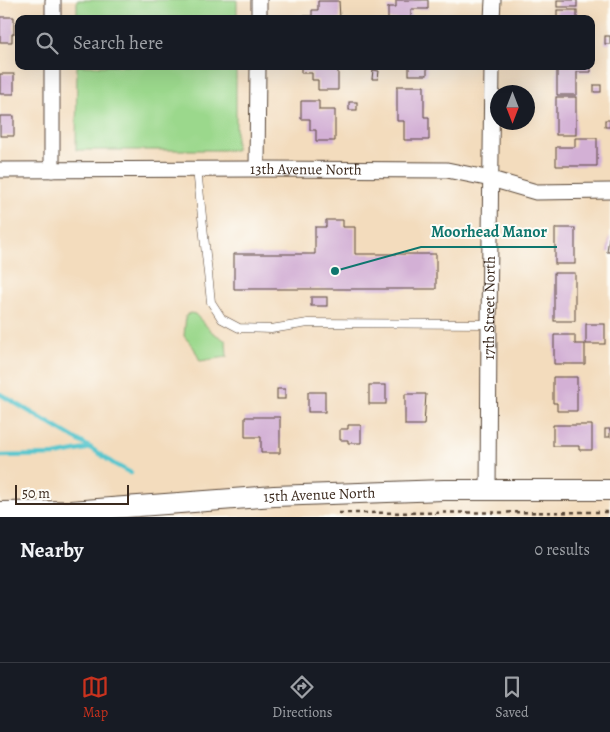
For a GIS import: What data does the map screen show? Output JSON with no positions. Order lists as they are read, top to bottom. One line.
{"streets":{"main road":["15th Avenue North"],"street":["13th Avenue North","17th Street North"]},"crossings":[["13th Avenue North","17th Street North"],["17th Street North","15th Avenue North"]],"places":["Moorhead Manor"],"scale_bar":"50 m","north":"bottom","page":{"search":"Search here","scale":"50 m","heading":["Nearby","0 results"],"nav":["Map","Directions","Saved"]}}
